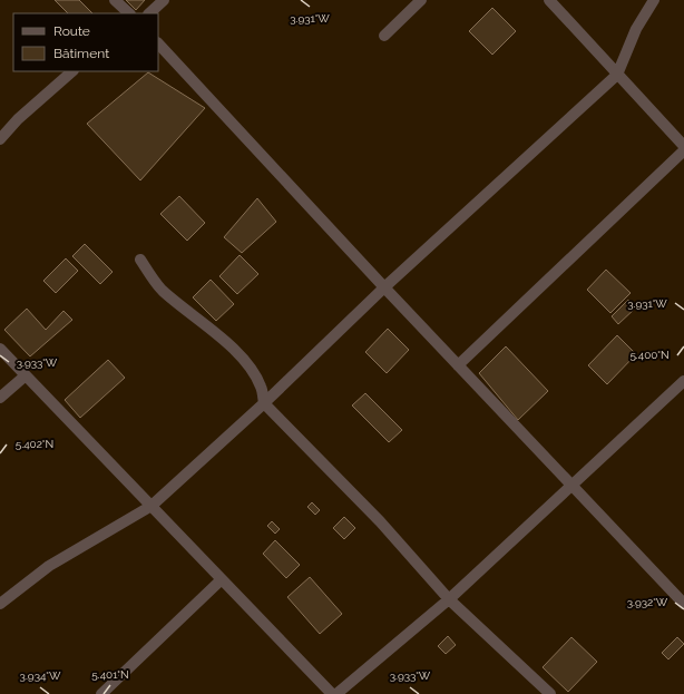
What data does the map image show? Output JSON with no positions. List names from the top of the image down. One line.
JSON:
{"legend":["Route","Bâtiment"],"coordinates":["3.931°W","5.400°N","3.933°W","5.402°N","3.932°W","5.401°N","3.934°W"]}
